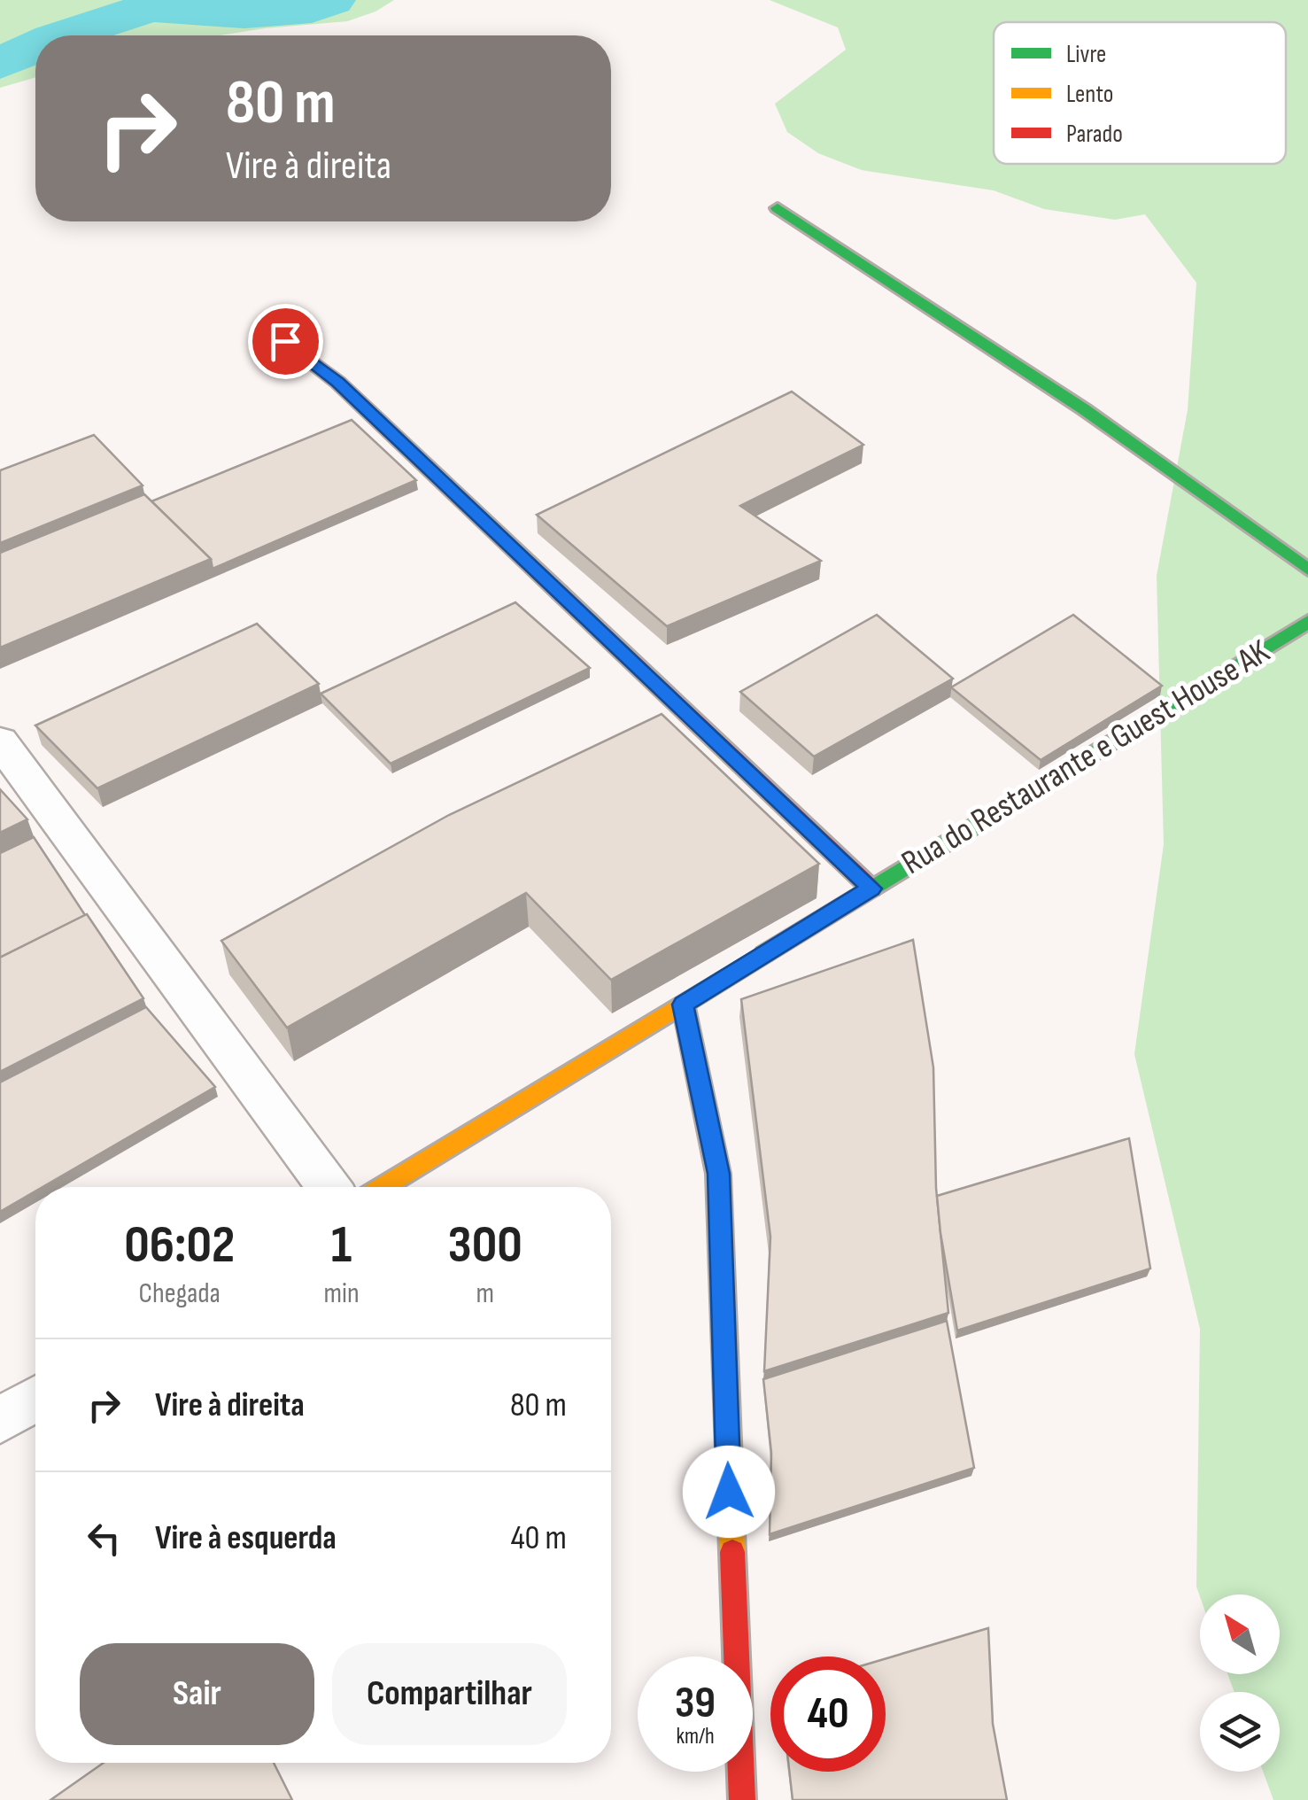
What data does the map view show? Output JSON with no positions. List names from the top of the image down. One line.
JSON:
{"streets":{"street":["Rua do Restaurante e Guest House AK"]},"legend":["Livre","Lento","Parado"],"north":"top left","page":{"turn":["80 m","Vire à direita"],"eta":["06:02","Chegada","1","min","300","m"],"list":[{"name":"Vire à direita","value":"80 m"},{"name":"Vire à esquerda","value":"40 m"}],"buttons":["Sair","Compartilhar"],"speed":"39 km/h","limit":"40"}}
